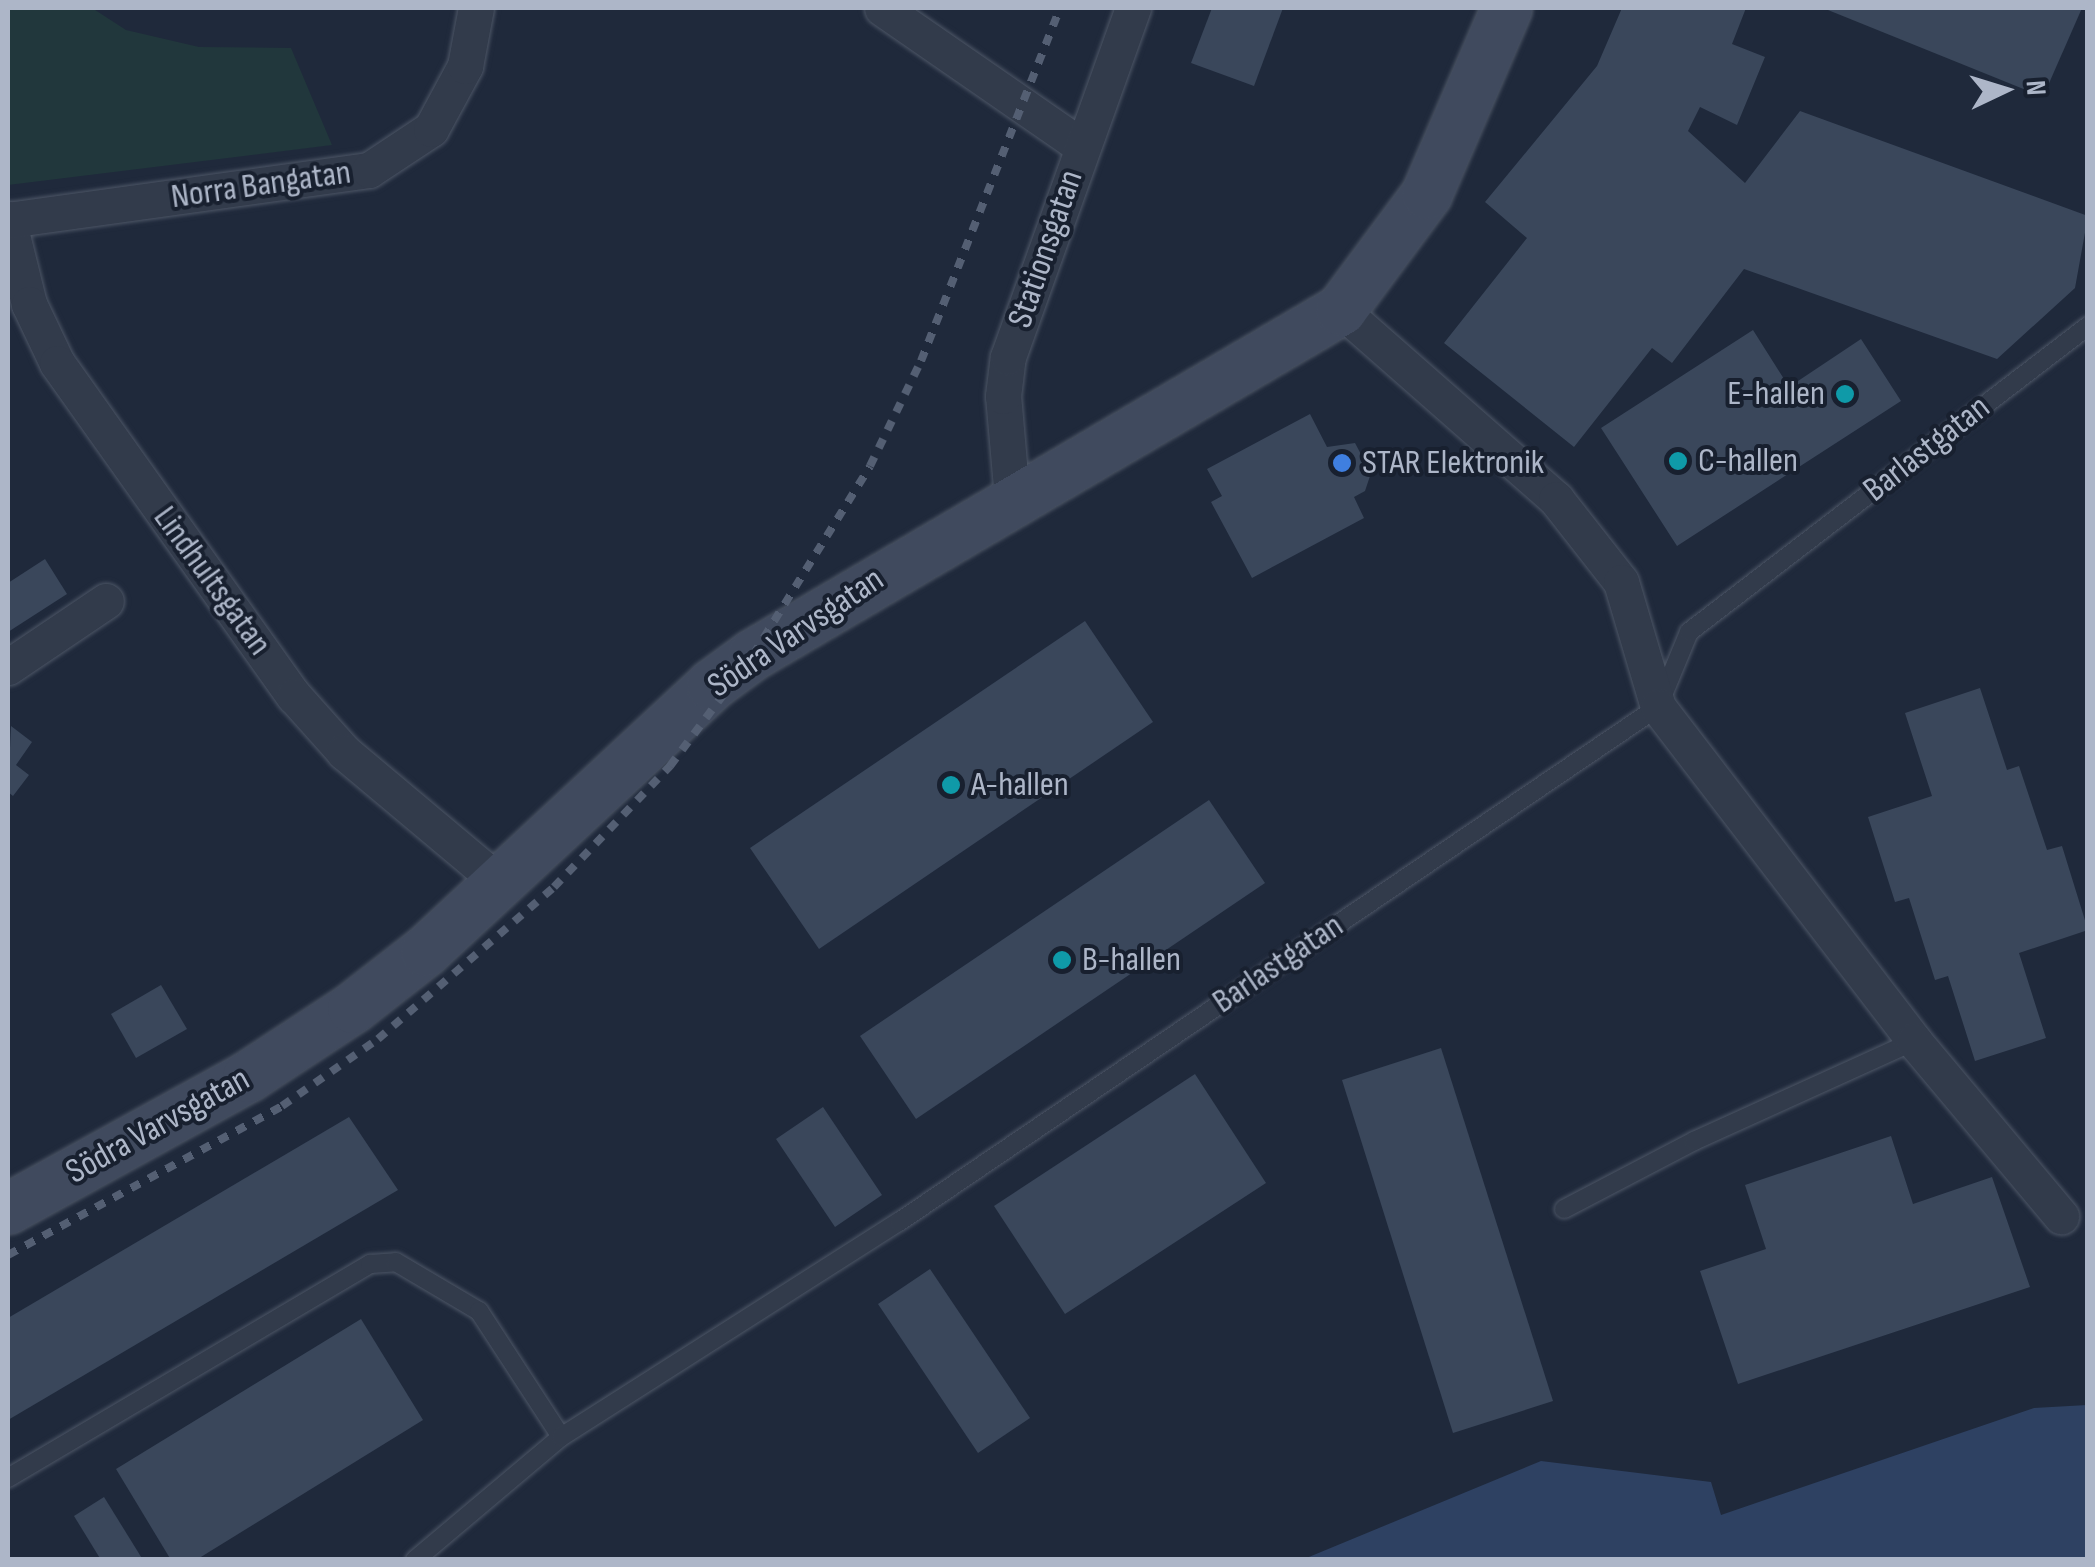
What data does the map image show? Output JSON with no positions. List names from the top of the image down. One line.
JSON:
{"streets":{"street":["Norra Bangatan","Stationsgatan","Lindhultsgatan","Södra Varvsgatan"],"lane":["Barlastgatan"]},"crossings":[["Norra Bangatan","Lindhultsgatan"],["Stationsgatan","Södra Varvsgatan"],["Lindhultsgatan","Södra Varvsgatan"]],"places":["E-hallen","C-hallen","STAR Elektronik","A-hallen","B-hallen"],"north":"right"}
